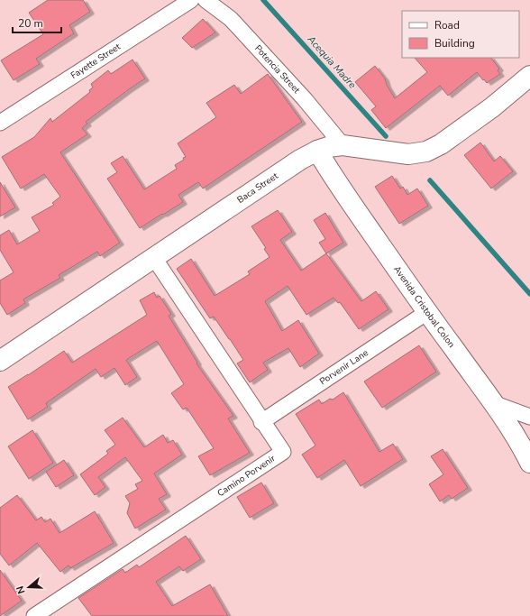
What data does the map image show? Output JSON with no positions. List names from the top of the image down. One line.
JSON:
{"streets":{"street":["Fayette Street","Potencia Street","Baca Street","Avenida Cristobal Colon","Porvenir Lane","Camino Porvenir"]},"crossings":[["Potencia Street","Baca Street"],["Baca Street","Avenida Cristobal Colon"],["Baca Street","Camino Porvenir"],["Avenida Cristobal Colon","Porvenir Lane"],["Porvenir Lane","Camino Porvenir"]],"water":["Acequia Madre"],"legend":["Road","Building"],"scale_bar":"20 m","north":"left"}
